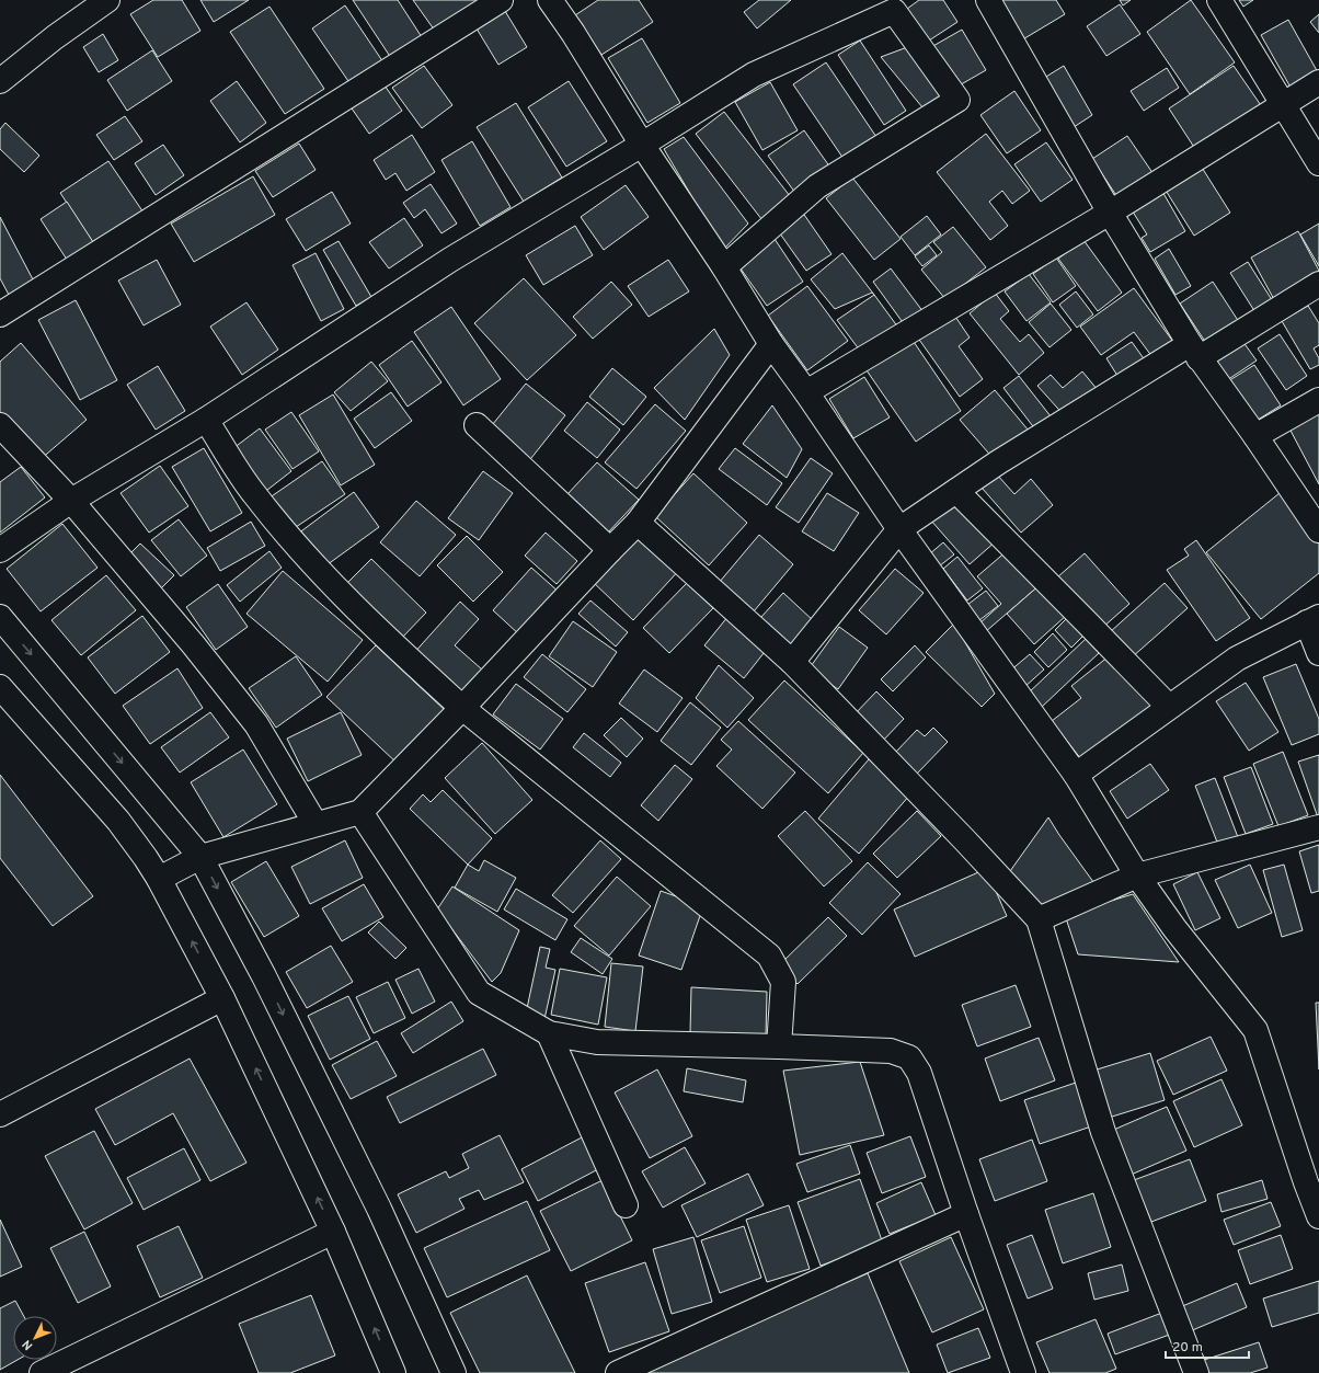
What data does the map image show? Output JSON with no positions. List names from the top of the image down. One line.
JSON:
{"scale_bar":"20 m","north":"bottom left"}
